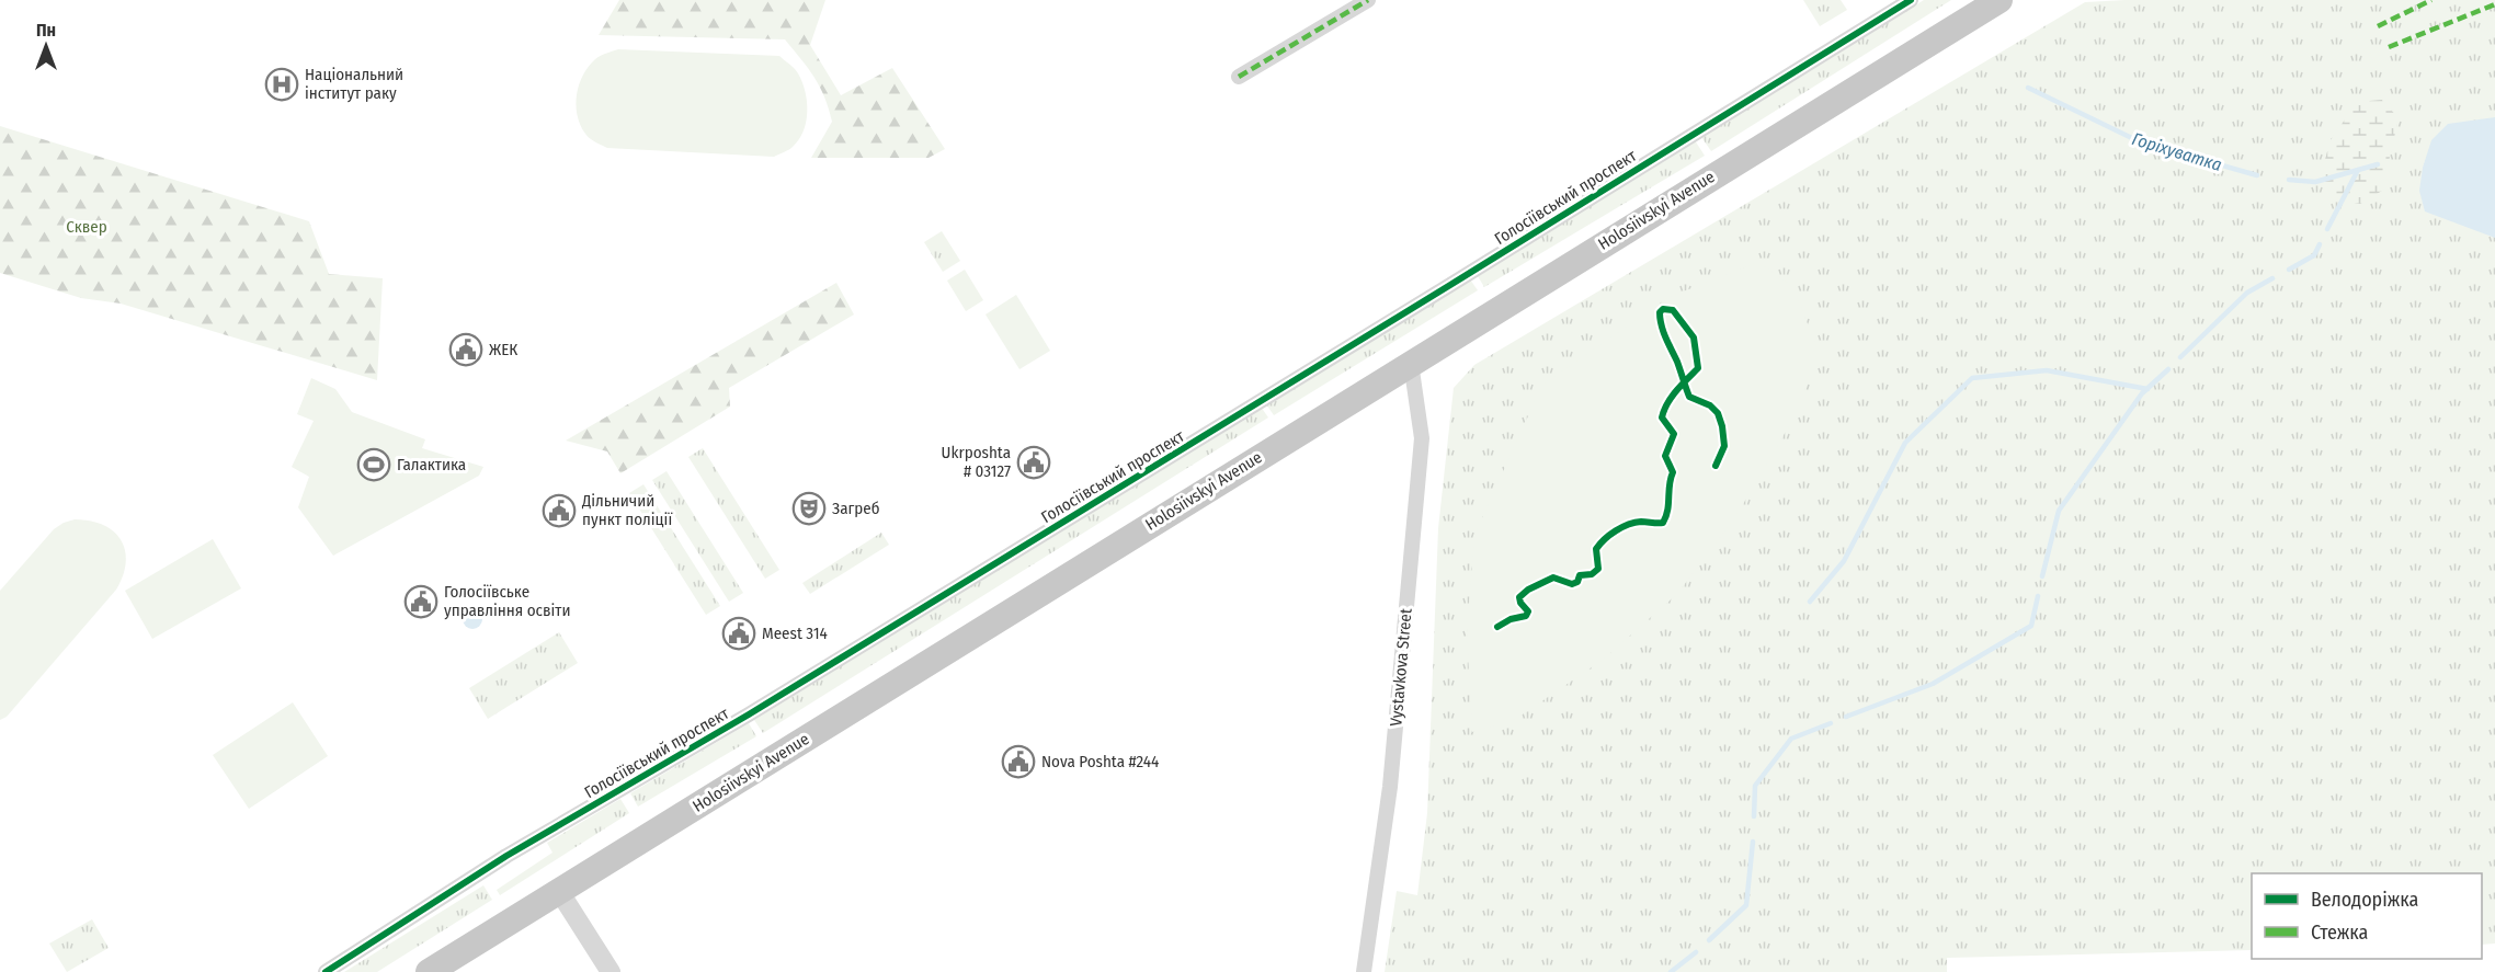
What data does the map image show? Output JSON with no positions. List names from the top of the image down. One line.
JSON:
{"streets":{"highway":["Holosiivskyi Avenue"],"street":["Голосіївський проспект","Vystavkova Street"]},"crossings":[["Holosiivskyi Avenue","Vystavkova Street"]],"water":["Горіхуватка"],"parks":["Сквер"],"places":{"hospital":["Національний інститут раку"],"public building":["ЖЕК","Ukrposhta # 03127","Дільничий пункт поліції","Голосіївське управління освіти","Meest 314","Nova Poshta #244"],"sports":["Галактика"],"theatre":["Загреб"]},"legend":["Велодоріжка","Стежка"],"north":"top"}
